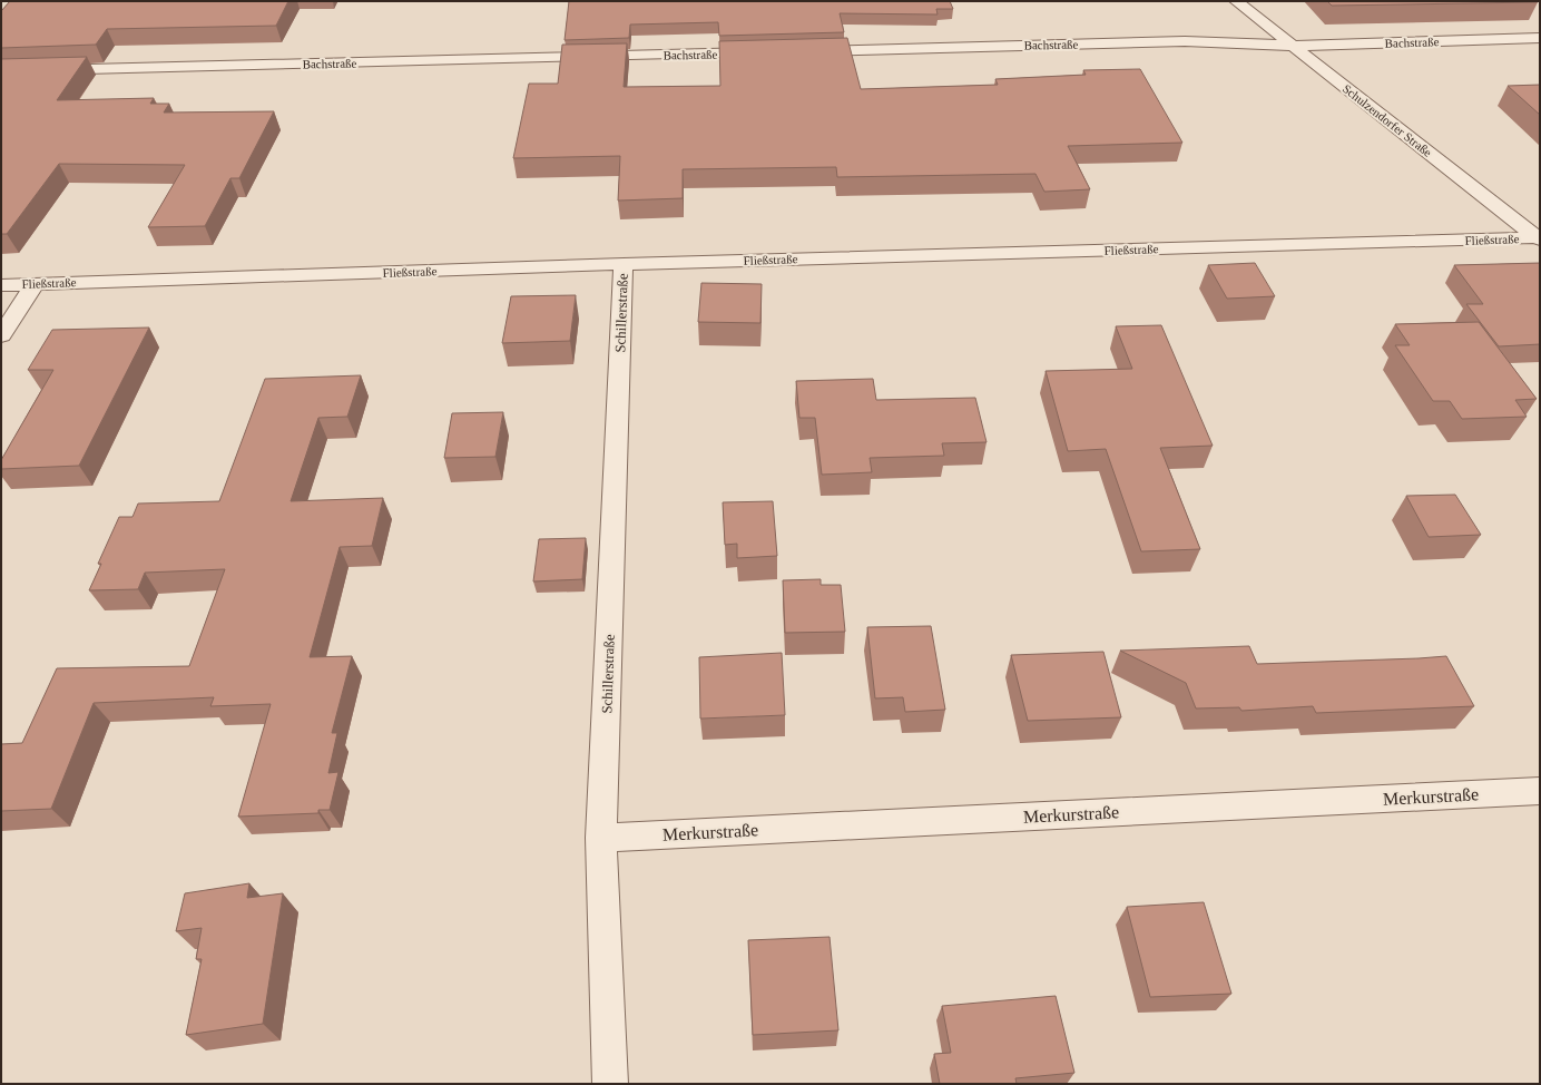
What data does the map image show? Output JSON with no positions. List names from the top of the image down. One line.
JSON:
{"streets":{"street":["Bachstraße","Schulzendorfer Straße","Fließstraße","Schillerstraße","Merkurstraße"]},"crossings":[["Bachstraße","Schulzendorfer Straße"],["Schulzendorfer Straße","Fließstraße"],["Fließstraße","Schillerstraße"],["Schillerstraße","Merkurstraße"]]}
